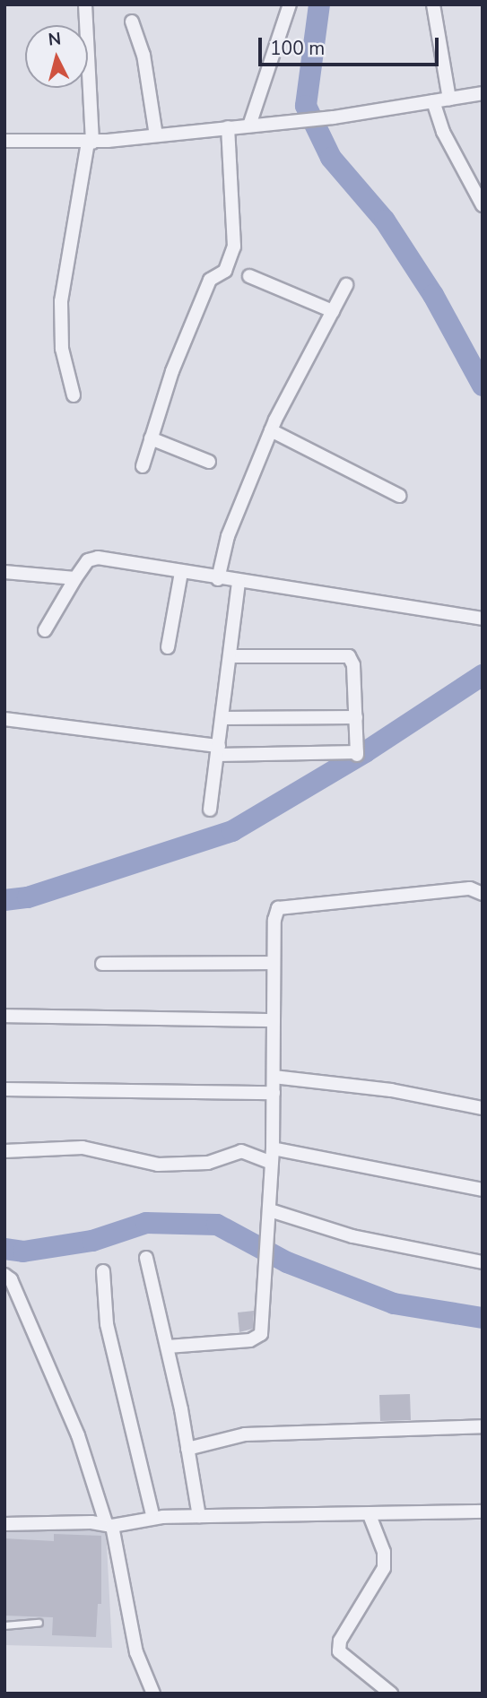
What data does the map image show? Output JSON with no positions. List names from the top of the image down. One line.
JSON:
{"scale_bar":"100 m","north":"top"}
